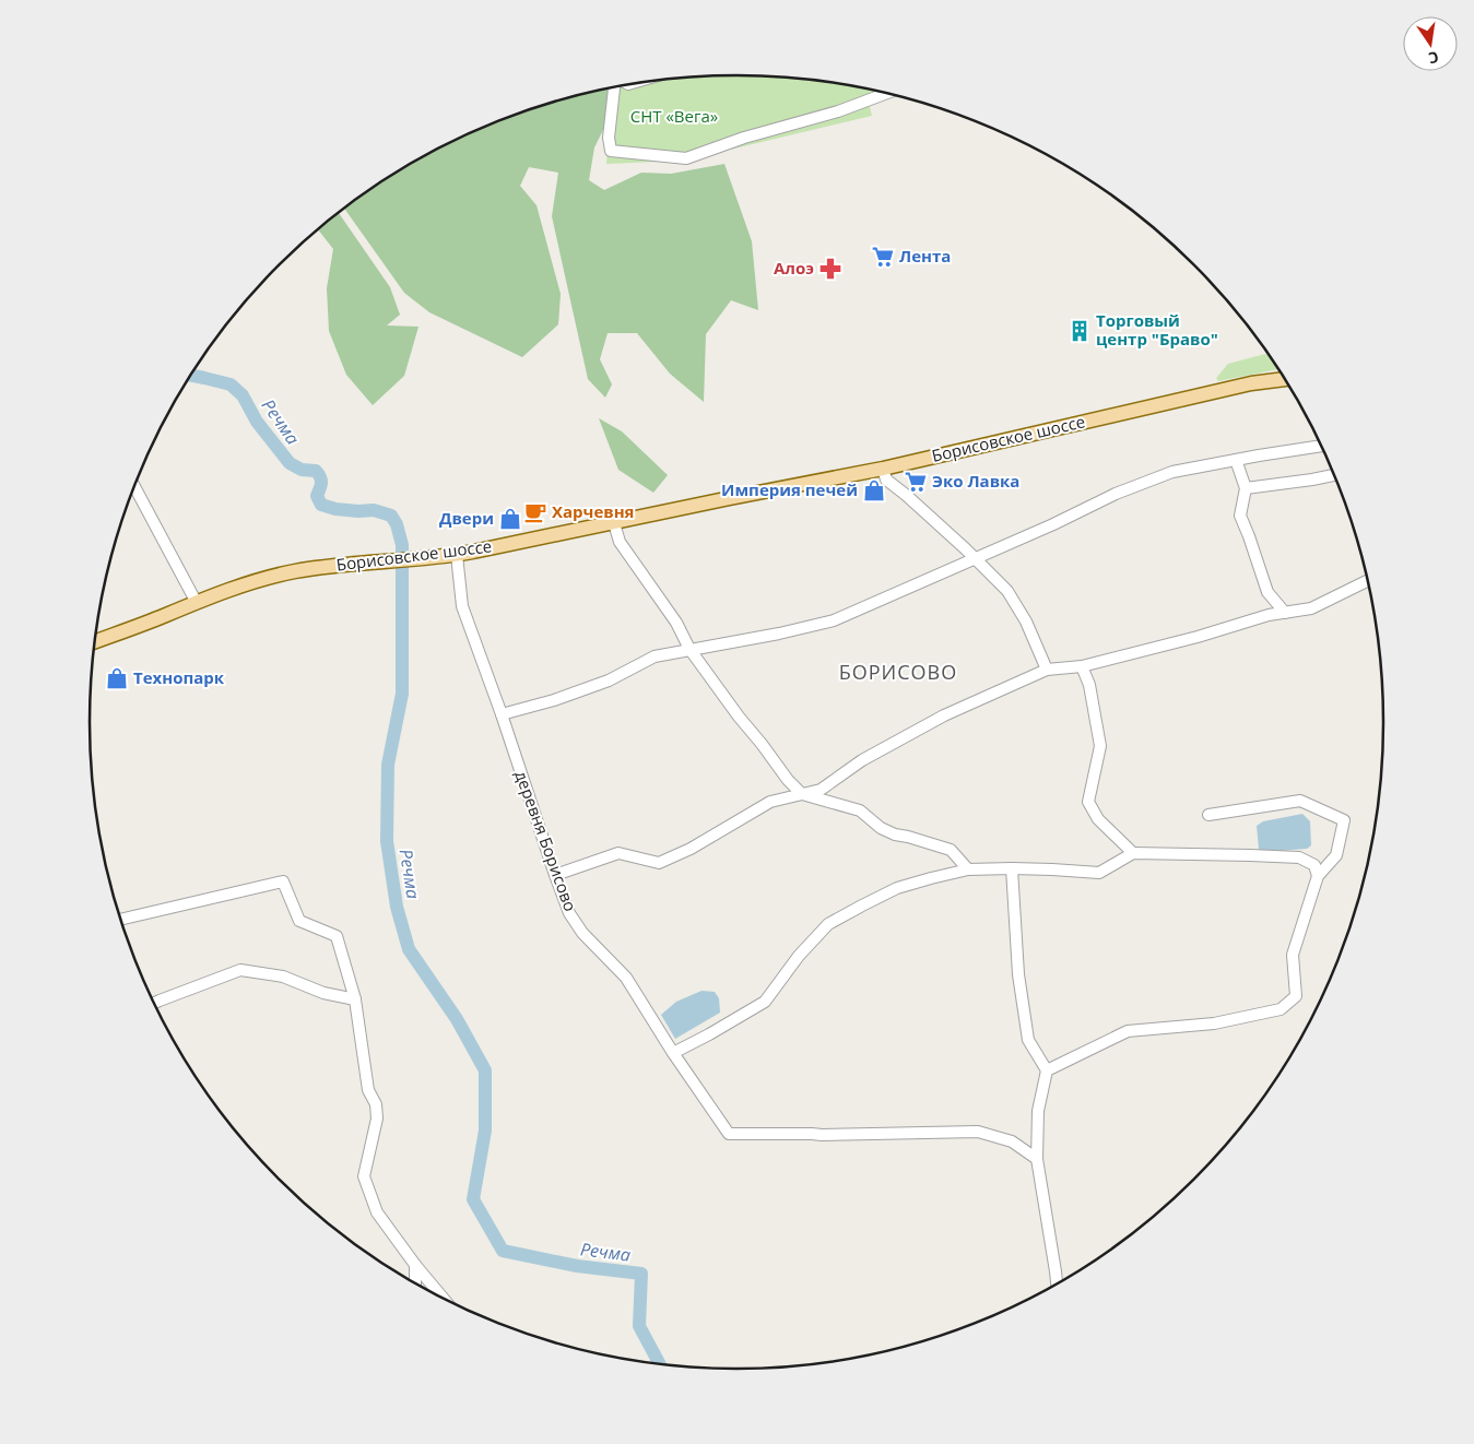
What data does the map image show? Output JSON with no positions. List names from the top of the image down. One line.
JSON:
{"streets":{"main road":["Борисовское шоссе"],"street":["деревня Борисово"]},"crossings":[["Борисовское шоссе","деревня Борисово"]],"districts":["БОРИСОВО"],"water":["Речма"],"parks":["СНТ «Вега»"],"places":{"supermarket":["Лента","Эко Лавка"],"pharmacy":["Алоэ"],"building":["Торговый центр \"Браво\""],"shop":["Империя печей","Двери","Технопарк"],"cafe":["Харчевня"]},"north":"bottom"}
